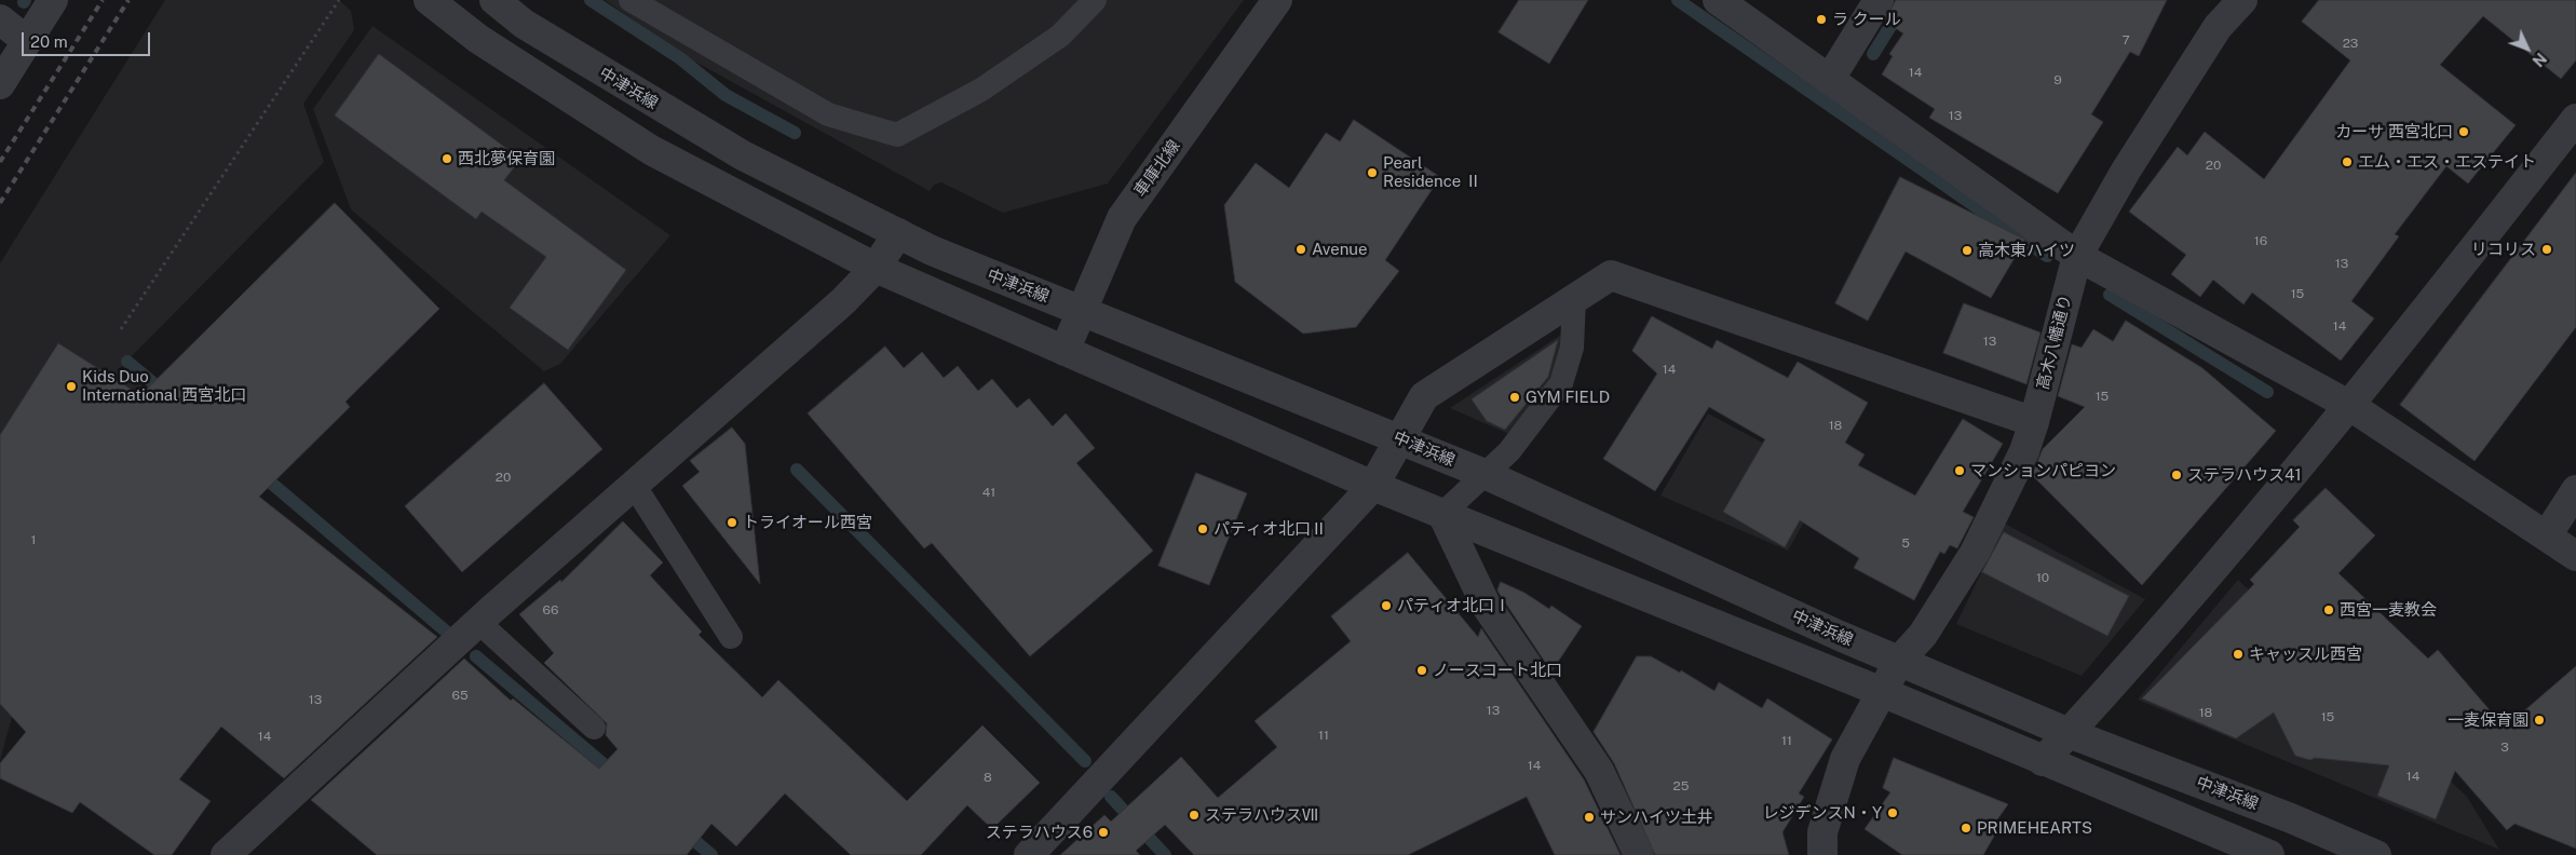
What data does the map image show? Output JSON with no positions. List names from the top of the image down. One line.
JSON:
{"streets":{"street":["中津浜線","車庫北線","高木八幡通り"]},"crossings":[["中津浜線","車庫北線"],["中津浜線","高木八幡通り"]],"places":["ラ クール","カーサ 西宮北口","西北夢保育園","エム・エス・エステイト","Pearl Residence Ⅱ","Avenue","リコリス","高木東ハイツ","Kids Duo International 西宮北口","GYM FIELD","マンションパピヨン","ステラハウス41","トライオール西宮","パティオ北口Ⅱ","パティオ北口Ⅰ","西宮一麦教会","キャッスル西宮","ノースコート北口","一麦保育園","レジデンスN・Y","ステラハウスⅦ","サンハイツ土井","PRIMEHEARTS","ステラハウス6"],"house_numbers":["7","23","14","9","13","20","16","13","15","14","13","14","15","18","20","41","1","5","10","66","65","13","13","18","15","11","14","11","3","14","14","8","25"],"scale_bar":"20 m","north":"bottom right"}
